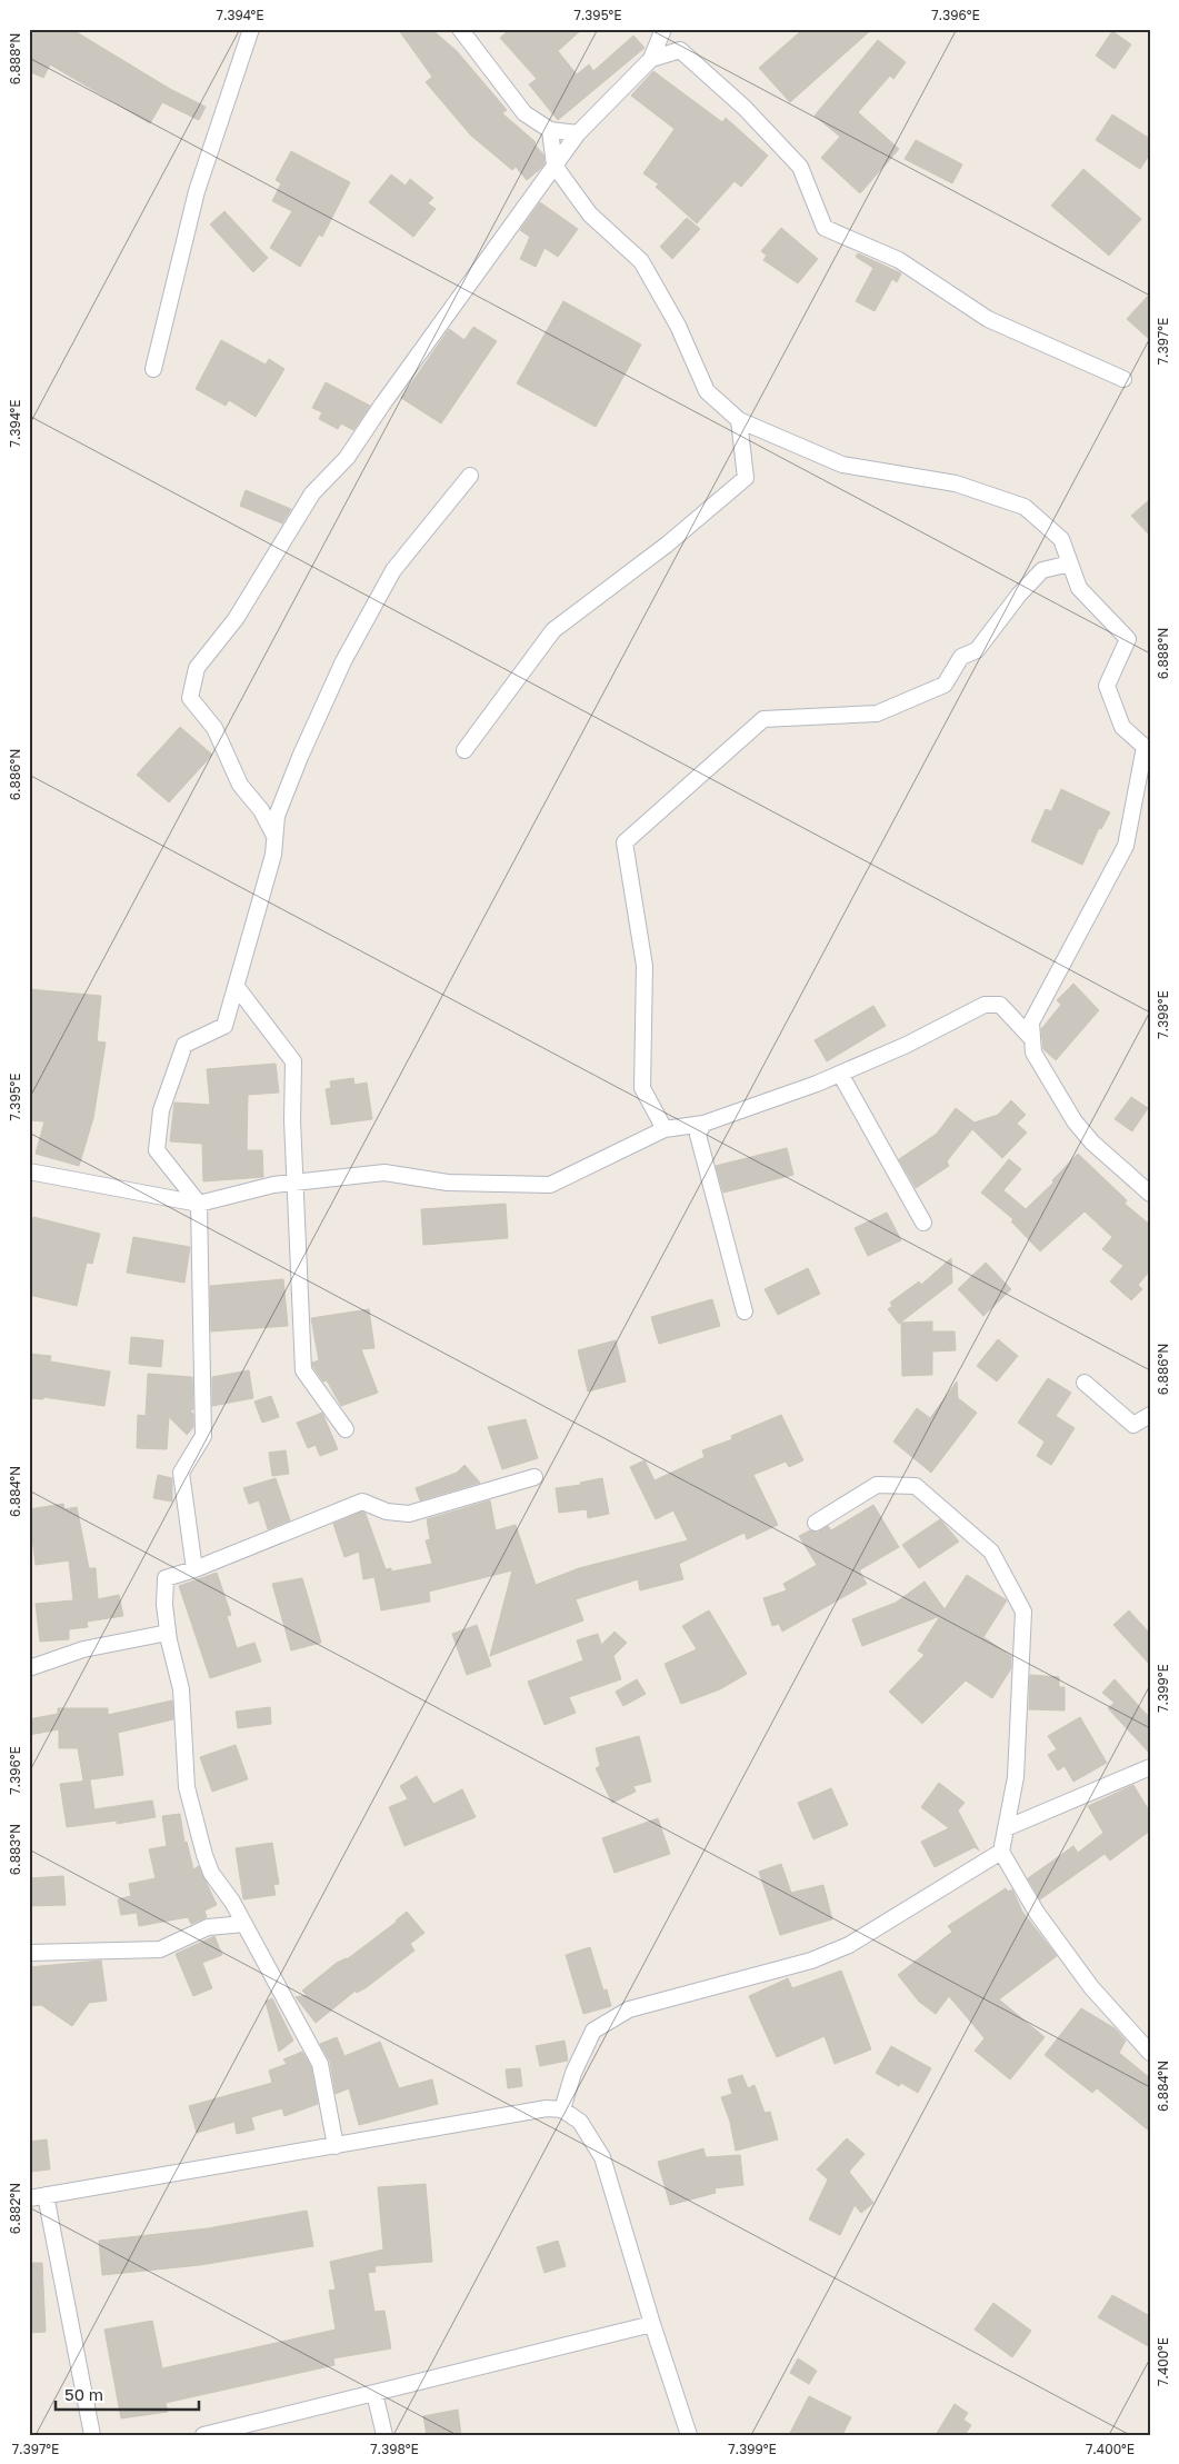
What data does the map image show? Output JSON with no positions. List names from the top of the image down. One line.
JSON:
{"scale_bar":"50 m","coordinates":["7.394°E","7.395°E","7.396°E","6.888°N","7.397°E","6.886°N","7.398°E","6.884°N","7.399°E","6.883°N","6.882°N","7.400°E"]}
